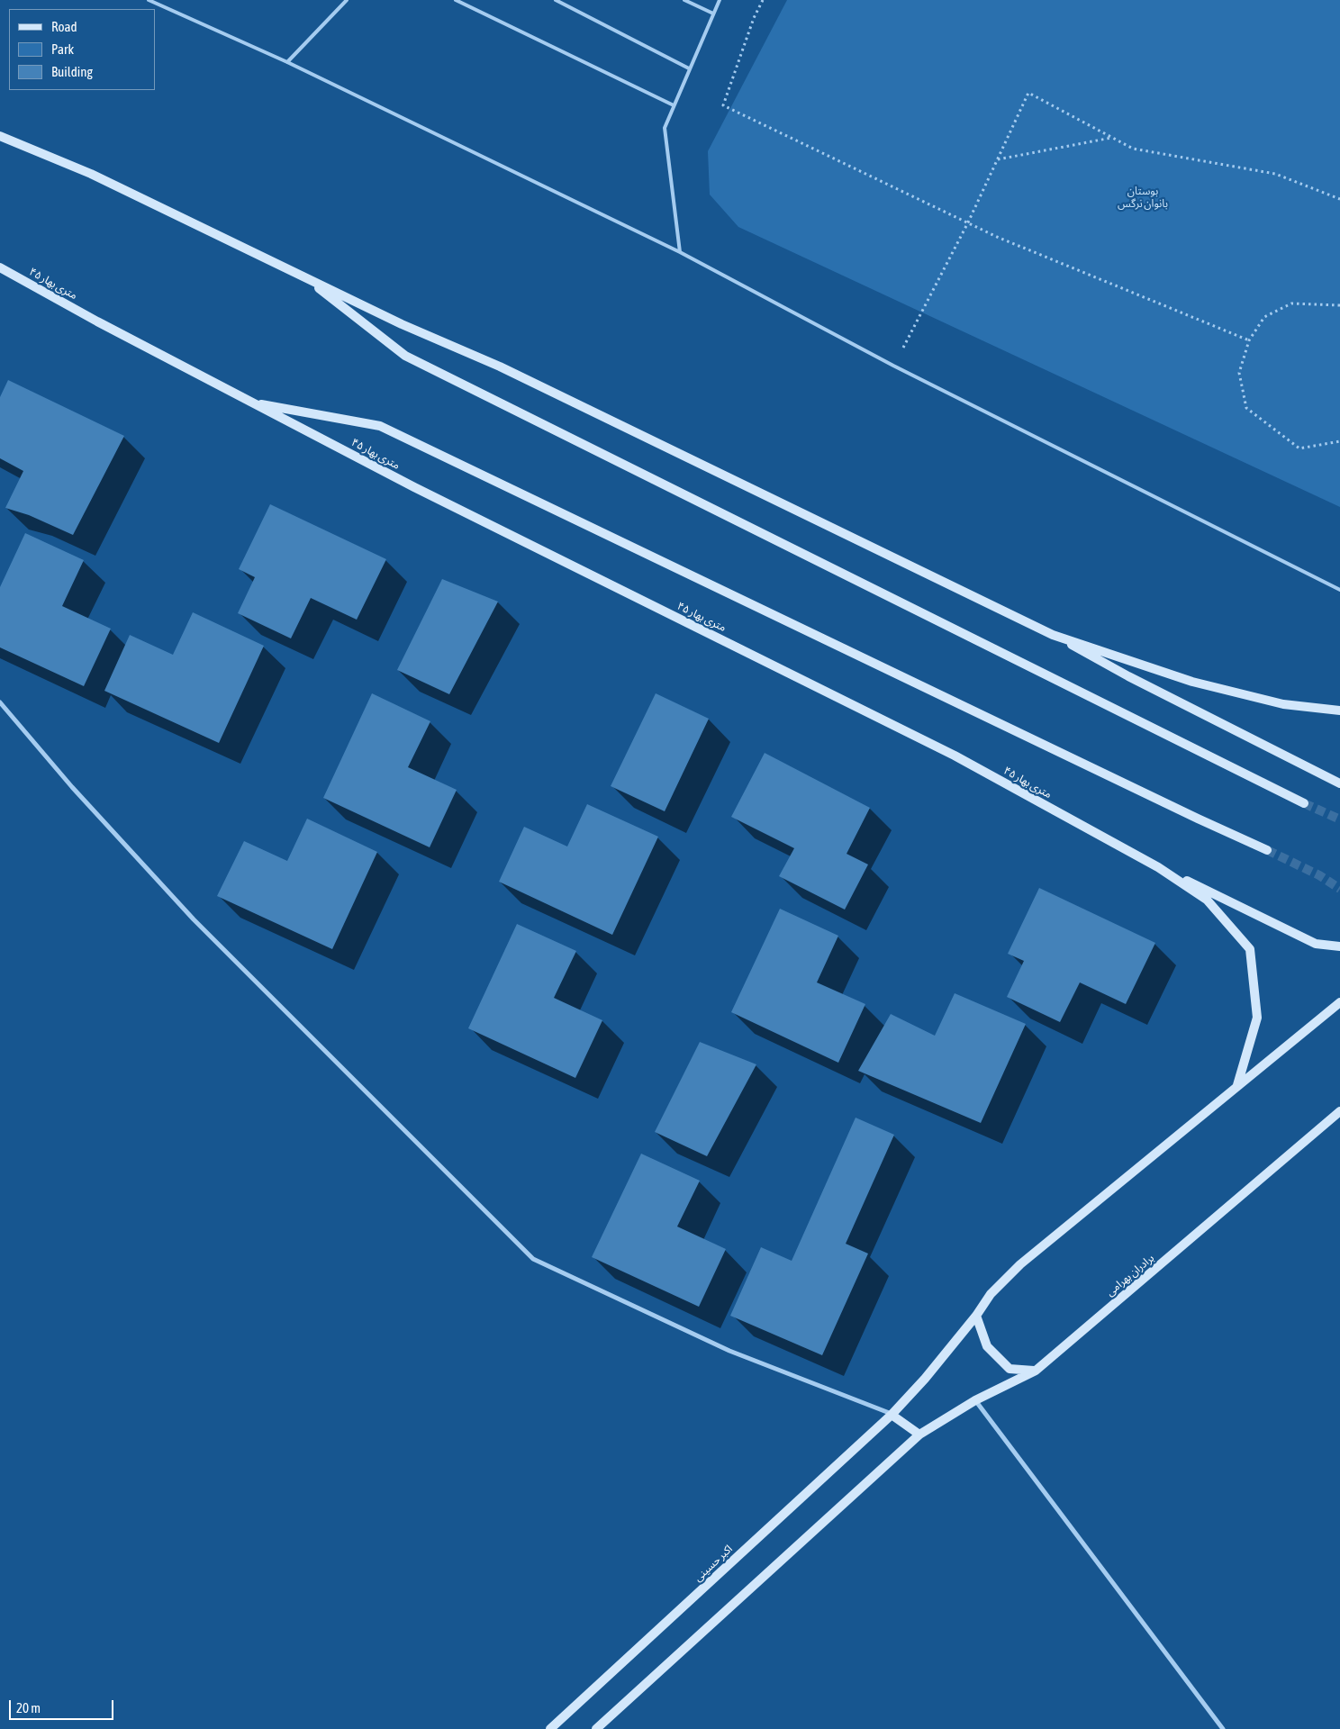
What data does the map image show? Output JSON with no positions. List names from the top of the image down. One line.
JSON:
{"streets":{"main road":["۴۵ متری بهار","برادران بهرامی","اکبر حسینی"]},"crossings":[["۴۵ متری بهار","اکبر حسینی"]],"parks":["بوستان بانوان نرگس"],"legend":["Road","Park","Building"],"scale_bar":"20 m"}
